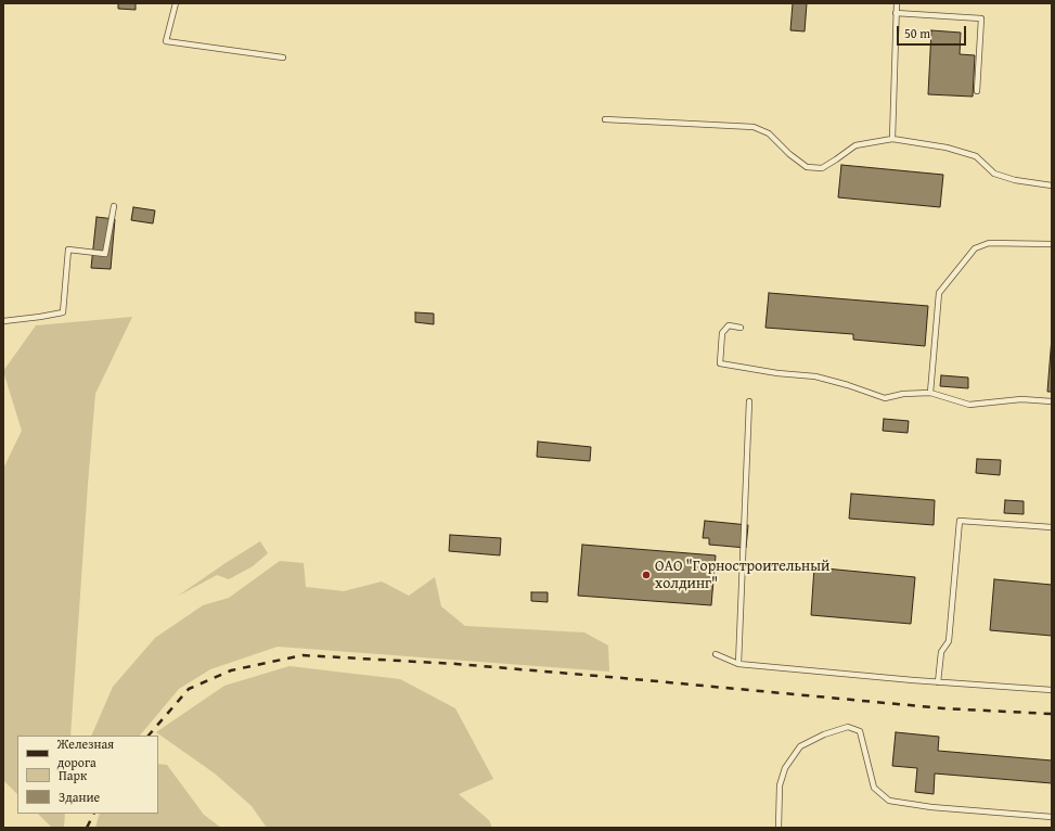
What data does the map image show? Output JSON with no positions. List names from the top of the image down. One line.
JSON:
{"places":["ОАО \"Горностроительный холдинг\""],"legend":["Железная дорога","Парк","Здание"],"scale_bar":"50 m"}
